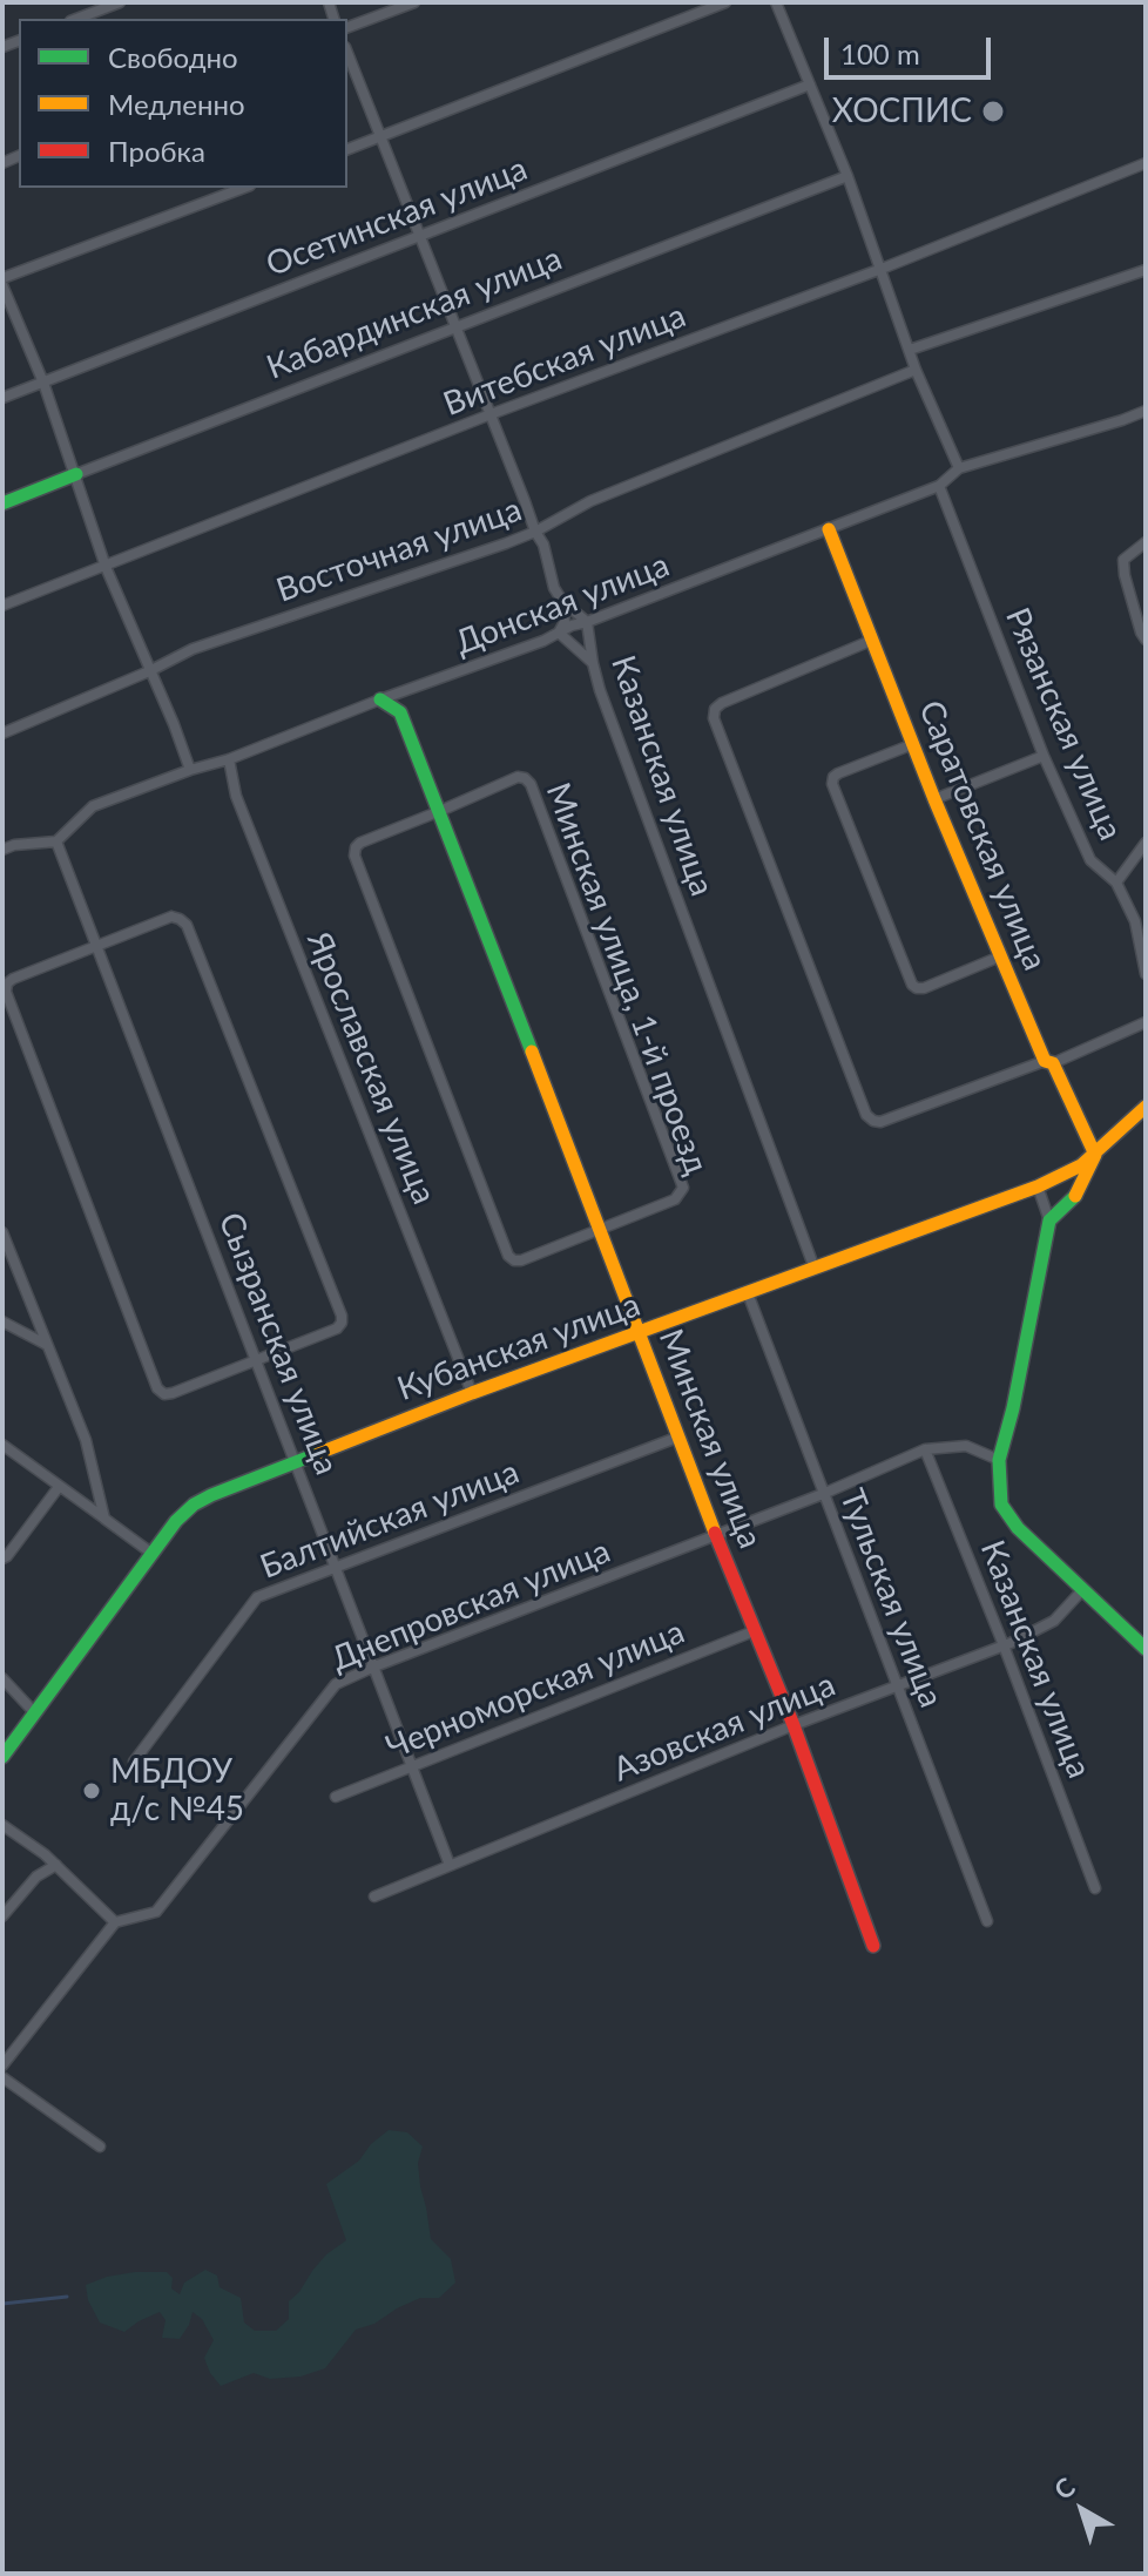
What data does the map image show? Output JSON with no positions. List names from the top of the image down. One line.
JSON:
{"streets":{"street":["Осетинская улица","Кабардинская улица","Витебская улица","Восточная улица","Донская улица","Рязанская улица","Казанская улица","Саратовская улица","Минская улица, 1-й проезд","Ярославская улица","Сызранская улица","Кубанская улица","Минская улица","Балтийская улица","Тульская улица","Днепровская улица","Черноморская улица","Азовская улица"]},"crossings":[["Донская улица","Рязанская улица"],["Донская улица","Казанская улица"],["Донская улица","Саратовская улица"],["Донская улица","Ярославская улица"],["Донская улица","Сызранская улица"],["Донская улица","Минская улица"],["Казанская улица","Кубанская улица"],["Казанская улица","Днепровская улица"],["Казанская улица","Азовская улица"],["Саратовская улица","Кубанская улица"],["Минская улица, 1-й проезд","Минская улица"],["Ярославская улица","Кубанская улица"],["Сызранская улица","Кубанская улица"],["Сызранская улица","Балтийская улица"],["Сызранская улица","Днепровская улица"],["Сызранская улица","Черноморская улица"],["Сызранская улица","Азовская улица"],["Кубанская улица","Минская улица"],["Кубанская улица","Тульская улица"],["Минская улица","Балтийская улица"],["Минская улица","Днепровская улица"],["Минская улица","Черноморская улица"],["Минская улица","Азовская улица"],["Тульская улица","Днепровская улица"],["Тульская улица","Азовская улица"]],"places":["ХОСПИС","МБДОУ д/с №45"],"legend":["Свободно","Медленно","Пробка"],"scale_bar":"100 m","north":"top left"}
